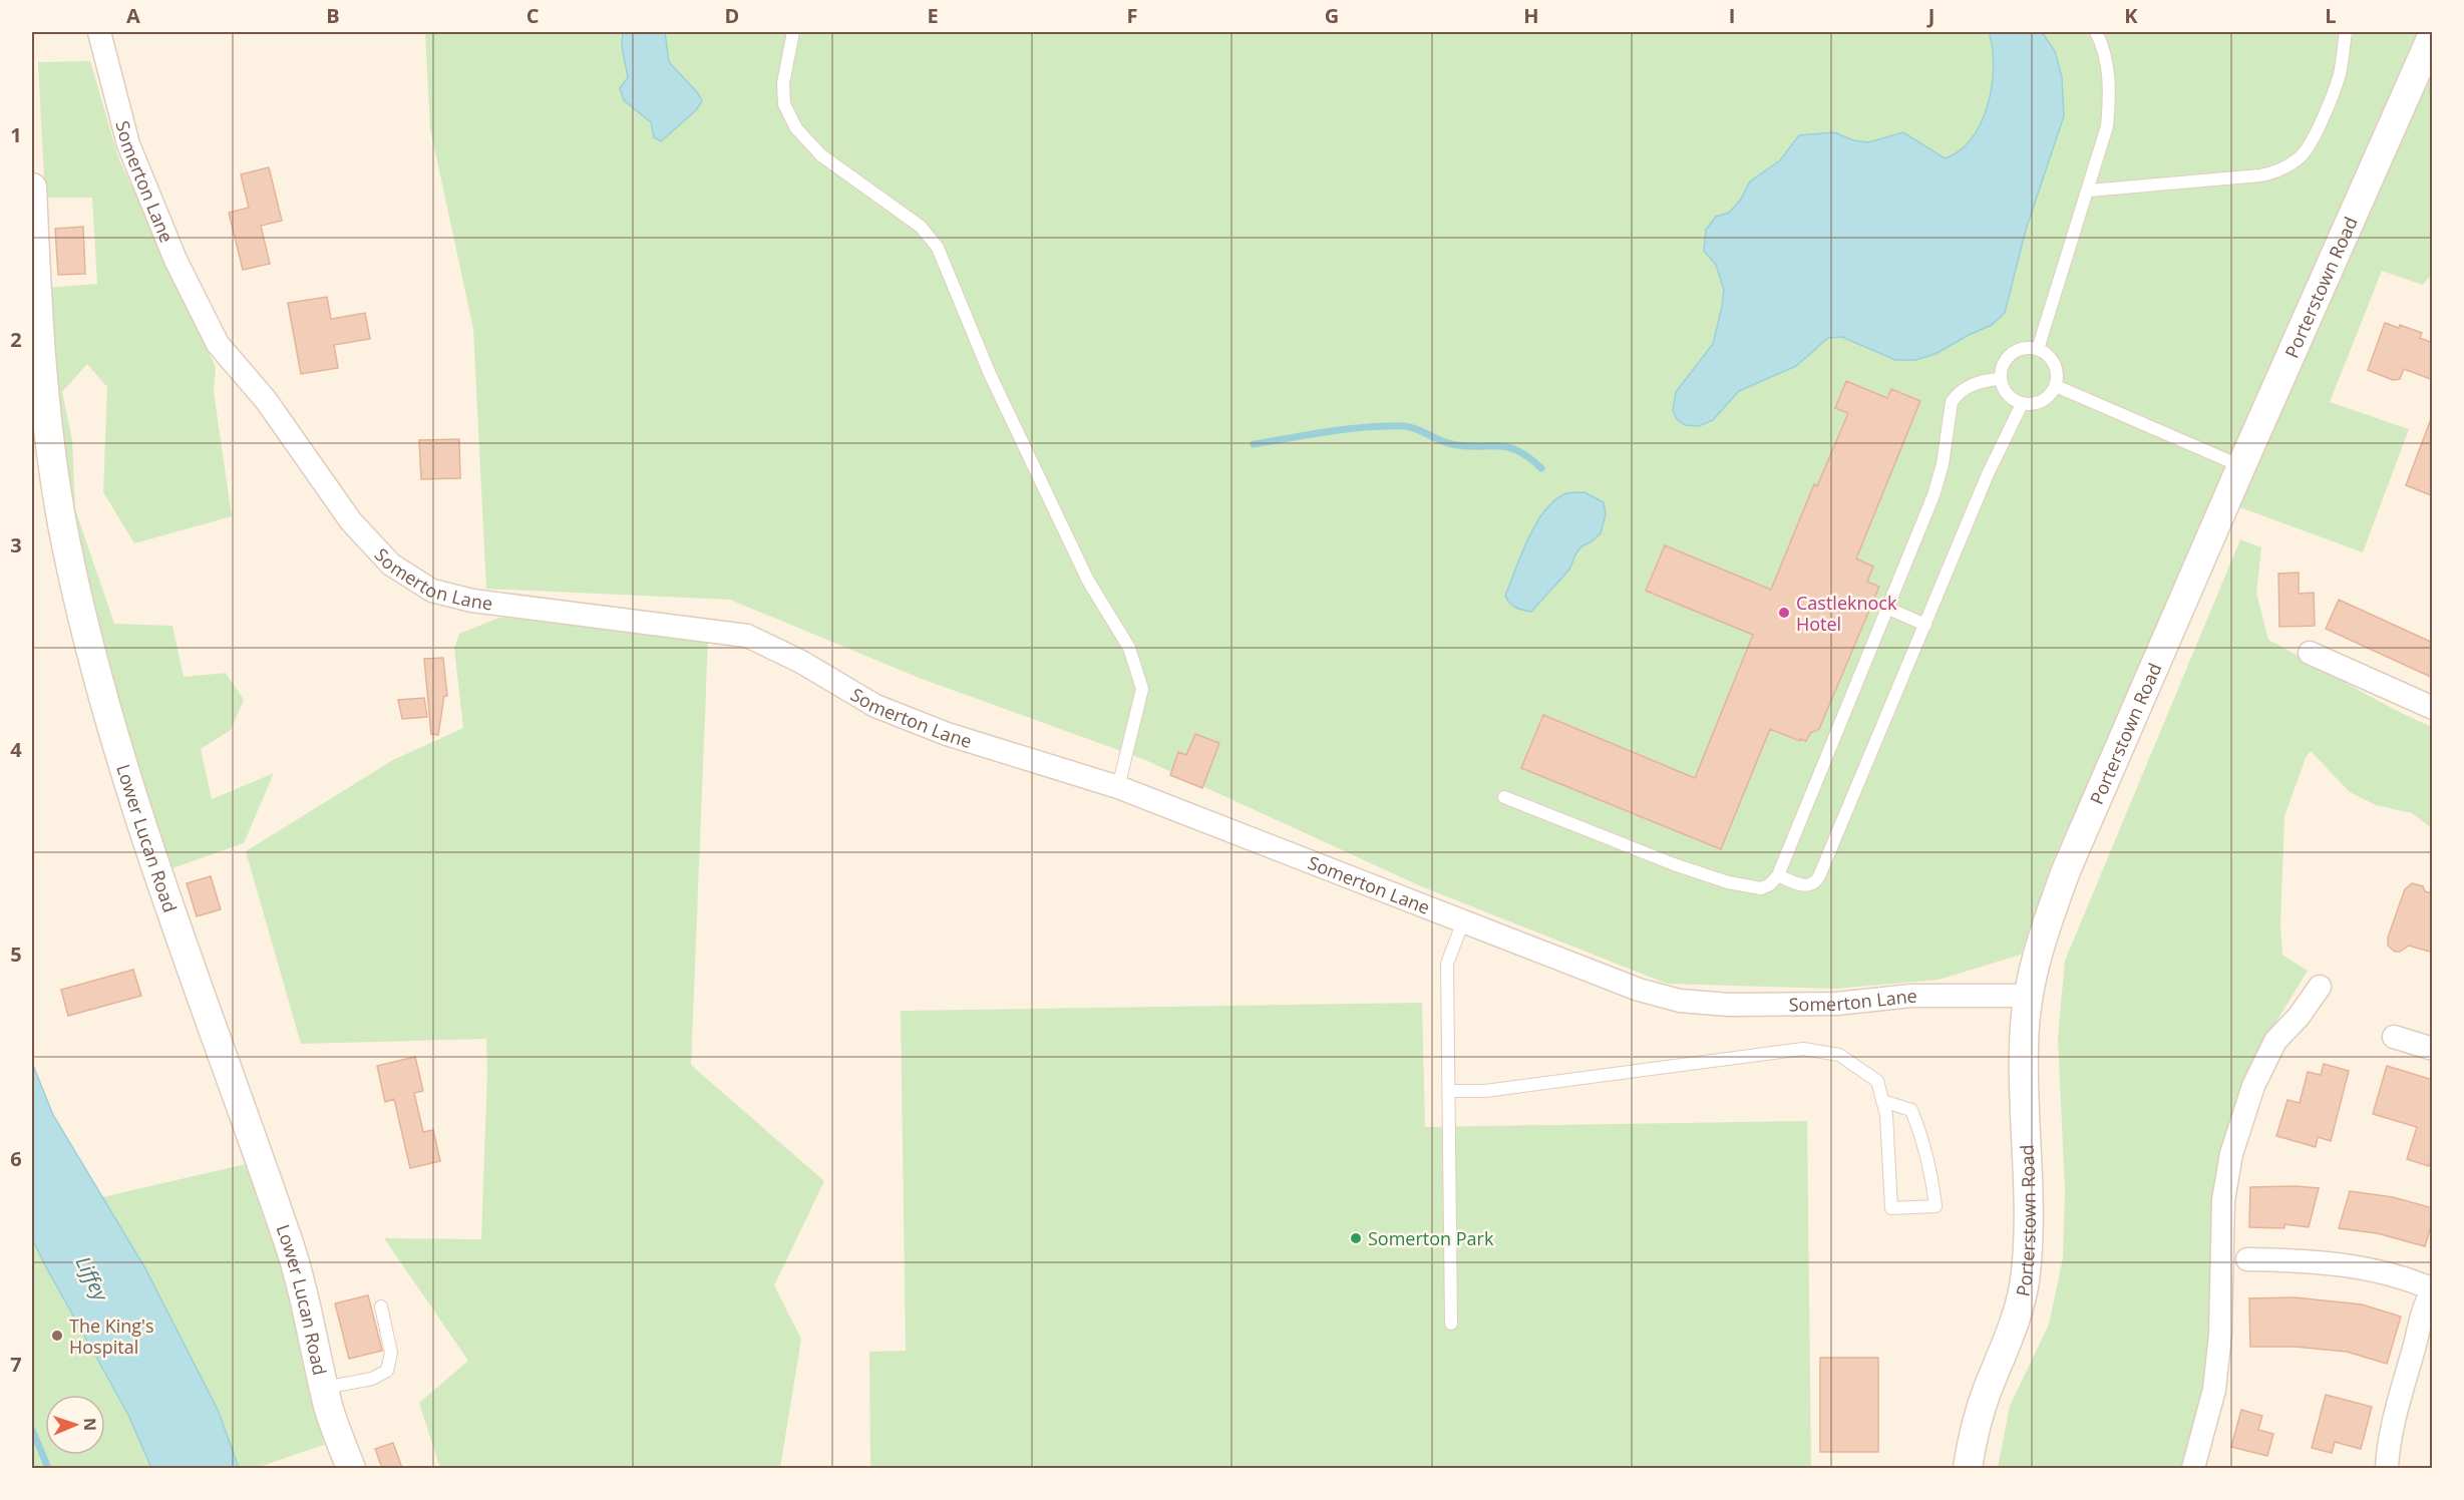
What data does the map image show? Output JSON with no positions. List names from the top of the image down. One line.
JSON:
{"streets":{"street":["Somerton Lane","Porterstown Road","Lower Lucan Road"]},"crossings":[["Somerton Lane","Porterstown Road"]],"water":["Liffey"],"places":["Castleknock Hotel","Somerton Park","The King's Hospital"],"north":"right","grid":{"columns":["A","B","C","D","E","F","G","H","I","J","K","L"],"rows":["1","2","3","4","5","6","7"]}}
